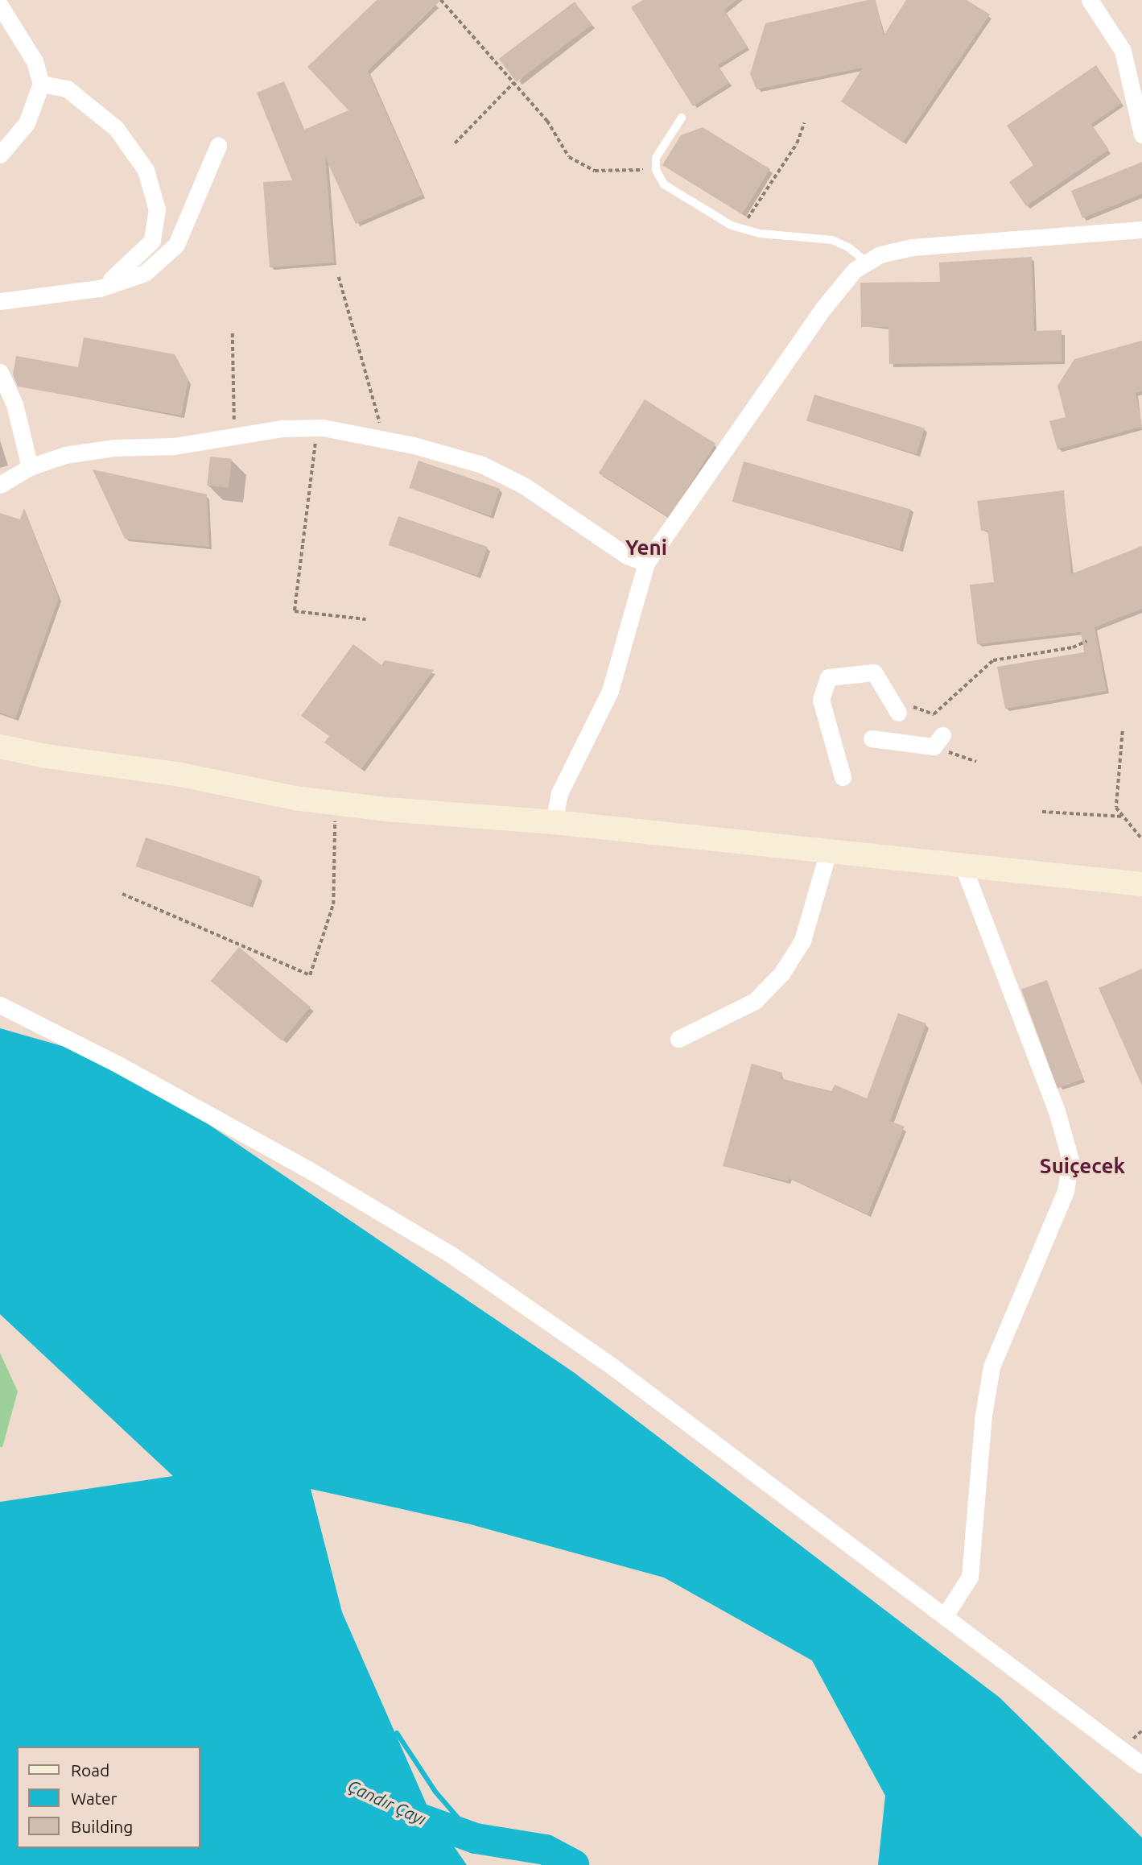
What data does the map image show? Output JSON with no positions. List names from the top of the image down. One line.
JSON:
{"districts":["Yeni","Suiçecek"],"water":["Çandır Çayı"],"legend":["Road","Water","Building"]}
